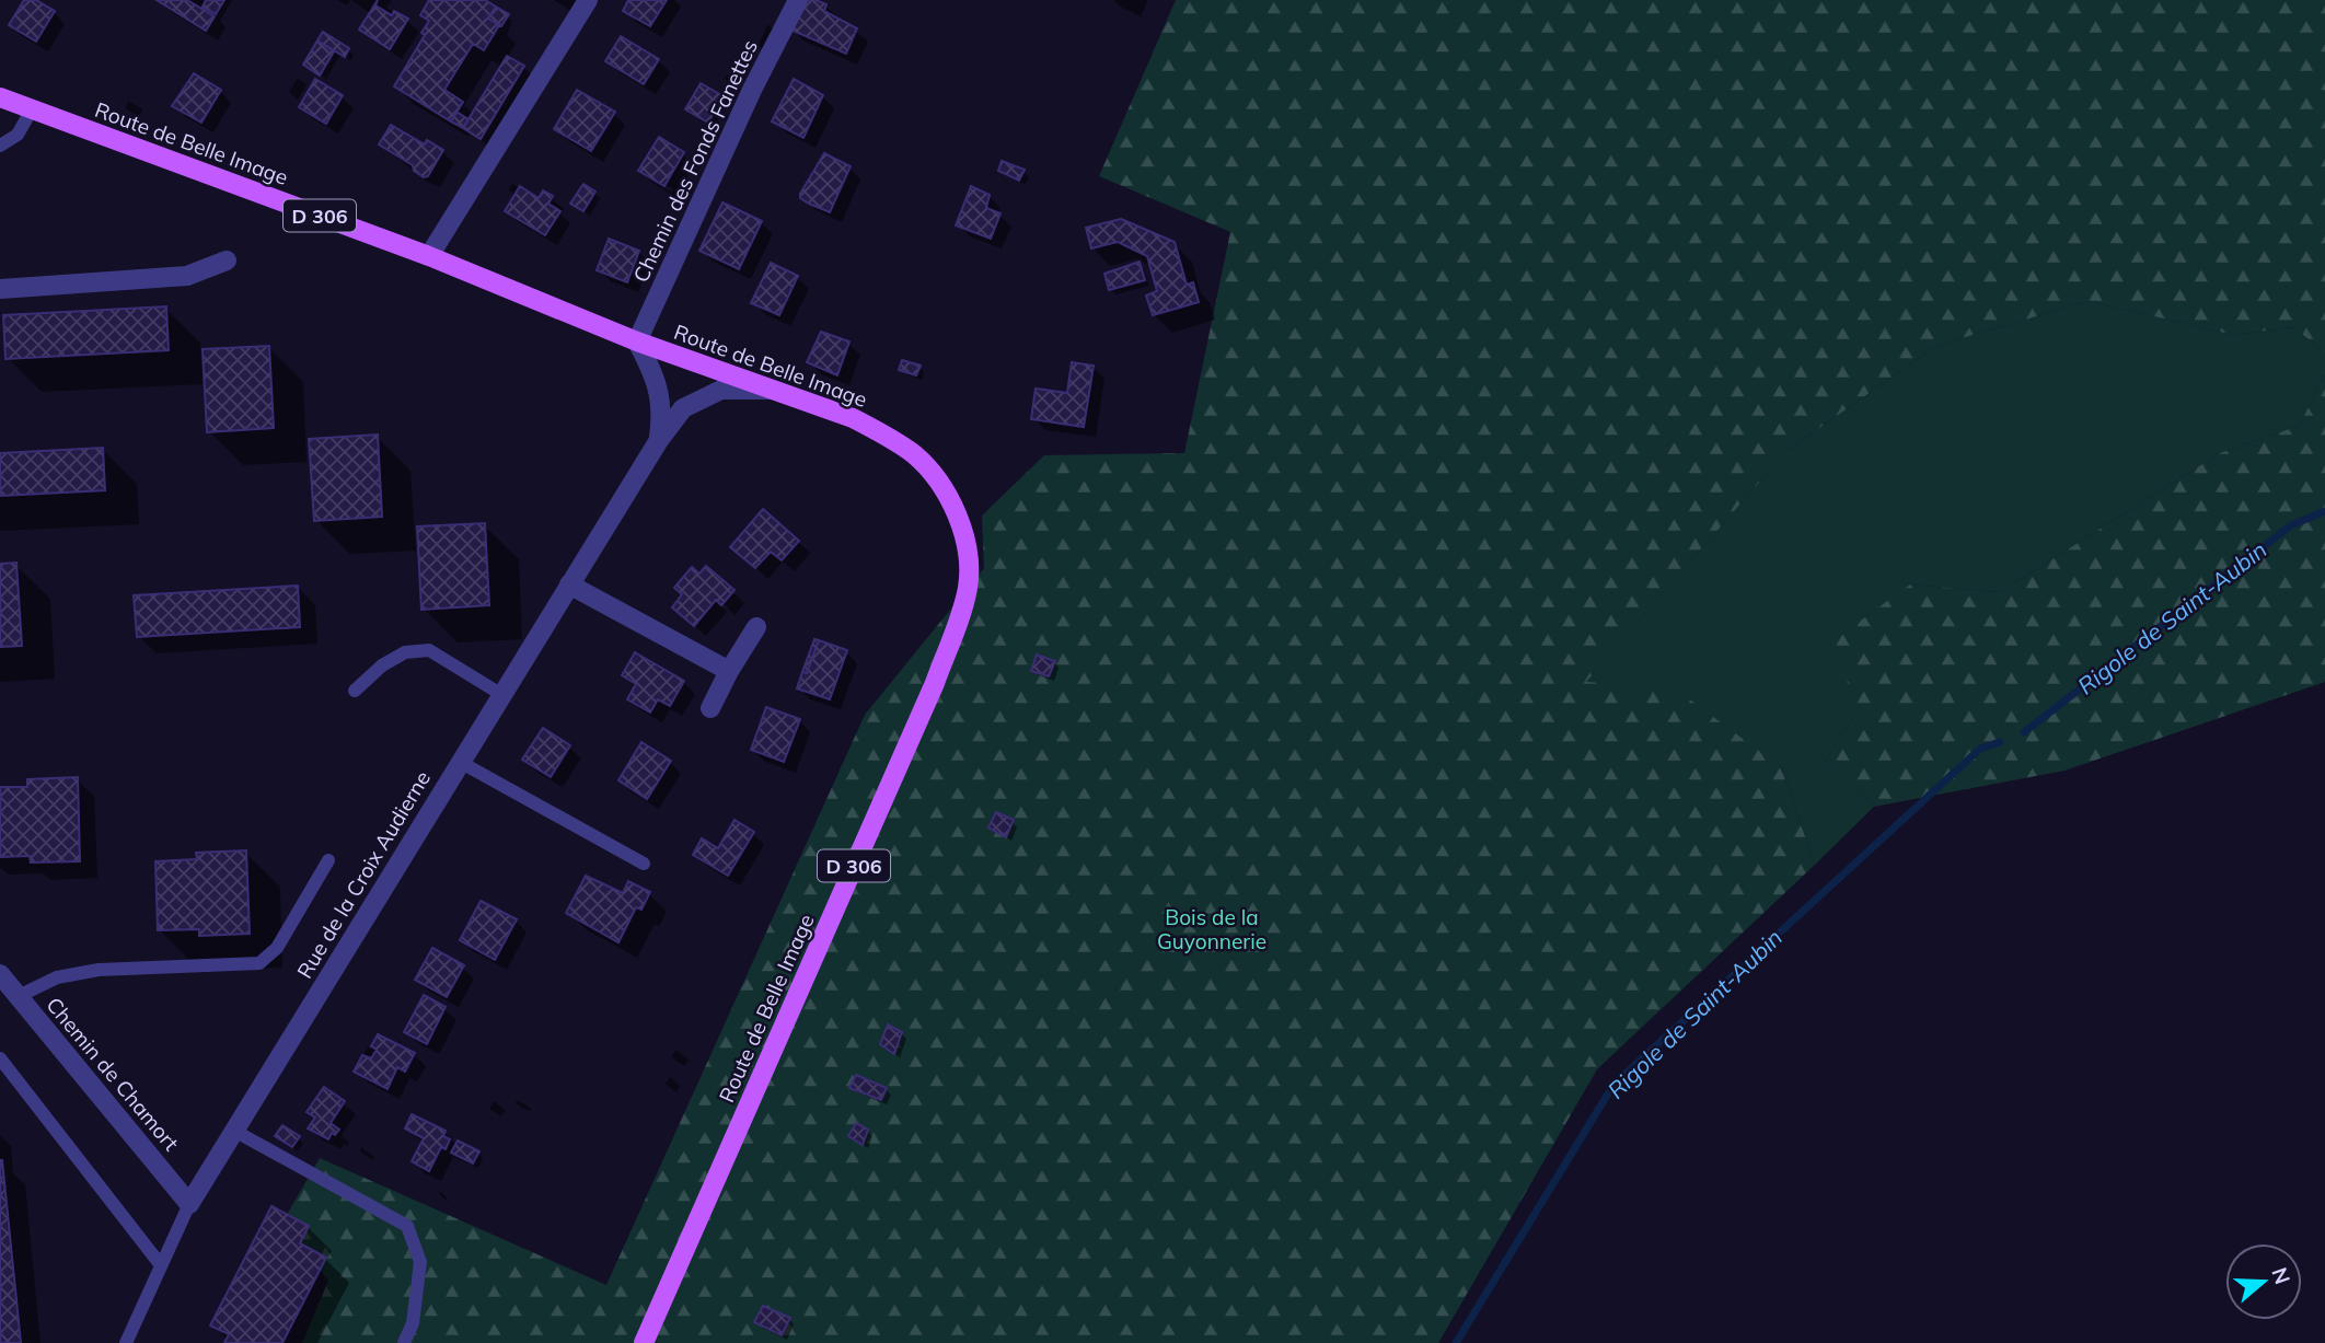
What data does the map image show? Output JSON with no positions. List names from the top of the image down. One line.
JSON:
{"streets":{"main road":["Route de Belle Image","D 306"],"street":["Chemin des Fonds Fanettes","Rue de la Croix Audierne","Chemin de Chamort"]},"crossings":[["Route de Belle Image","Chemin des Fonds Fanettes"],["Route de Belle Image","Rue de la Croix Audierne"],["Chemin des Fonds Fanettes","Rue de la Croix Audierne"],["Rue de la Croix Audierne","Chemin de Chamort"]],"water":["Rigole de Saint-Aubin"],"parks":["Bois de la Guyonnerie"],"north":"right"}
